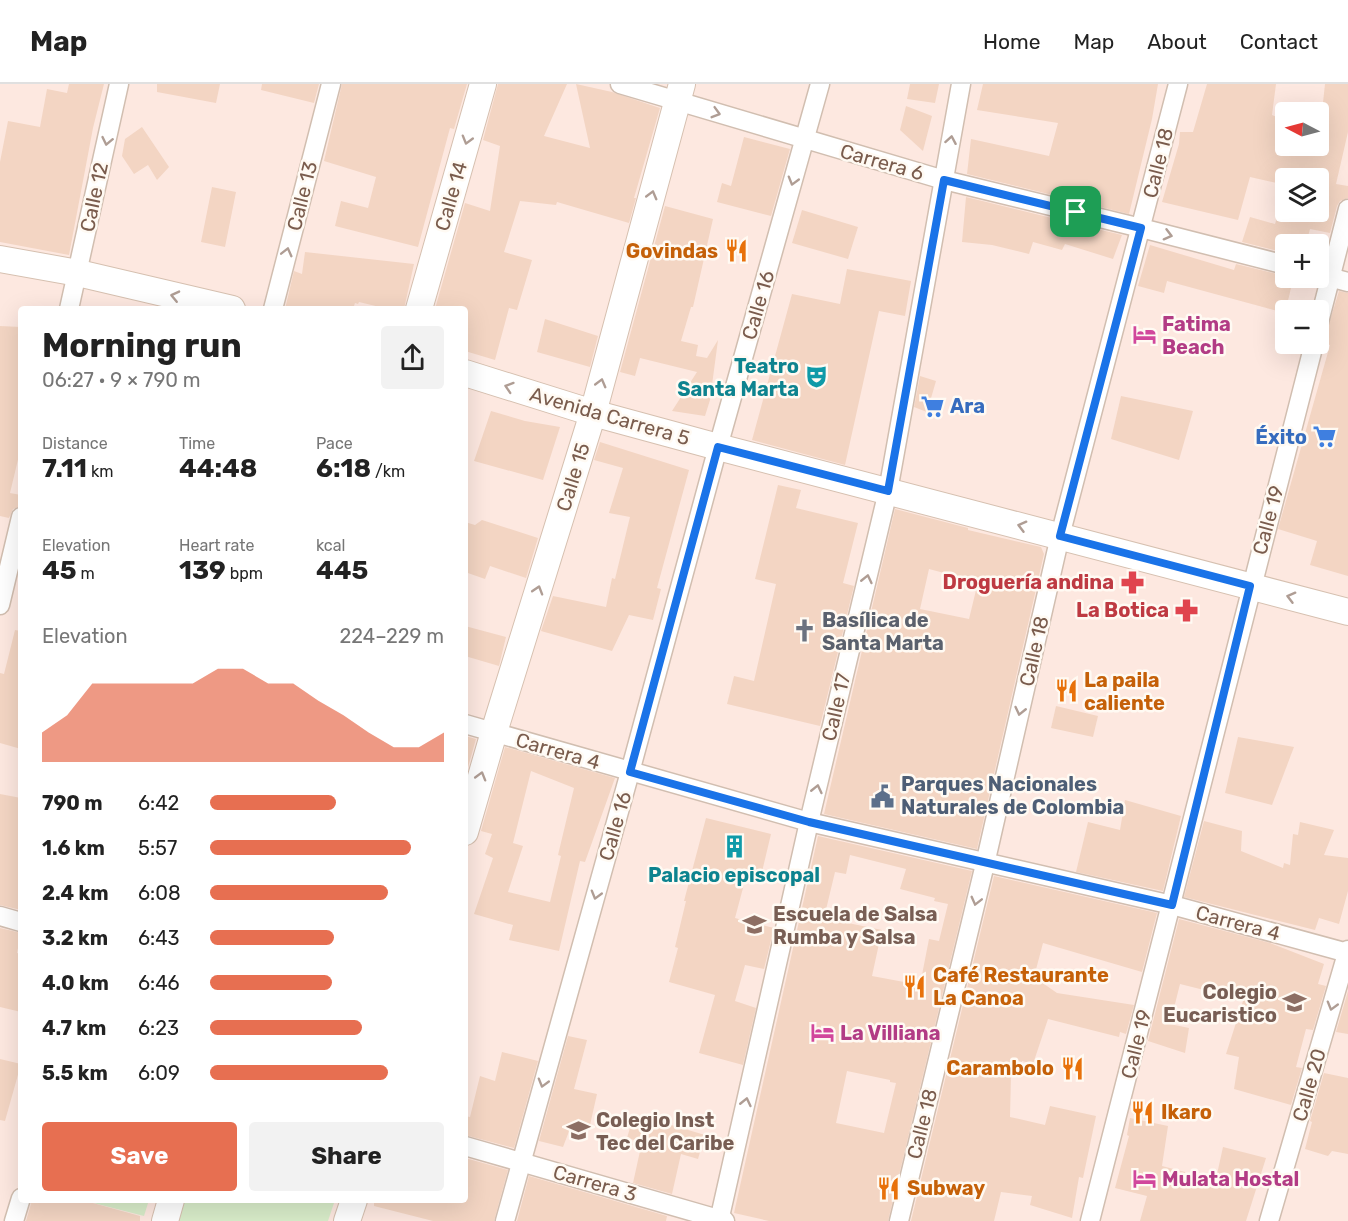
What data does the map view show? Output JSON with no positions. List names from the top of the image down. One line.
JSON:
{"streets":{"street":["Carrera 6","Calle 18","Calle 13","Calle 14","Calle 12","Calle 16","Avenida Carrera 5","Calle 15","Calle 19","Calle 17","Carrera 4","Calle 20","Carrera 3"]},"crossings":[["Carrera 6","Calle 18"],["Carrera 6","Calle 16"],["Carrera 6","Calle 15"],["Carrera 6","Calle 17"],["Calle 18","Avenida Carrera 5"],["Calle 18","Carrera 4"],["Calle 16","Avenida Carrera 5"],["Calle 16","Carrera 4"],["Calle 16","Carrera 3"],["Avenida Carrera 5","Calle 15"],["Avenida Carrera 5","Calle 19"],["Avenida Carrera 5","Calle 17"],["Calle 15","Carrera 4"],["Calle 19","Carrera 4"],["Calle 17","Carrera 4"],["Calle 17","Carrera 3"],["Carrera 4","Calle 20"]],"one_way":["Carrera 6","Calle 18","Calle 13","Calle 14","Calle 12","Calle 16","Avenida Carrera 5","Calle 15","Calle 17","Calle 20"],"places":{"restaurant":["Govindas","La paila caliente","Café Restaurante La Canoa","Carambolo","Ikaro","Subway"],"hotel":["Fatima Beach","La Villiana","Mulata Hostal"],"theatre":["Teatro Santa Marta"],"supermarket":["Ara","Éxito"],"pharmacy":["Droguería andina","La Botica"],"church":["Basílica de Santa Marta"],"public building":["Parques Nacionales Naturales de Colombia"],"building":["Palacio episcopal"],"school or university":["Escuela de Salsa Rumba y Salsa","Colegio Eucaristico","Colegio Inst Tec del Caribe"]},"north":"left","page":{"header":"Map","nav":["Home","Map","About","Contact"],"map_buttons":["+","−"],"heading":["Morning run","06:27 · 9 × 790 m"],"stats":[["Distance","7.11 km"],["Time","44:48"],["Pace","6:18 /km"],["Elevation","45 m"],["Heart rate","139 bpm"],["kcal","445"]],"chart":["Elevation","224–229 m"],"list":[{"name":"790 m","note":"6:42"},{"name":"1.6 km","note":"5:57"},{"name":"2.4 km","note":"6:08"},{"name":"3.2 km","note":"6:43"},{"name":"4.0 km","note":"6:46"},{"name":"4.7 km","note":"6:23"},{"name":"5.5 km","note":"6:09"}],"buttons":["Save","Share"]}}
